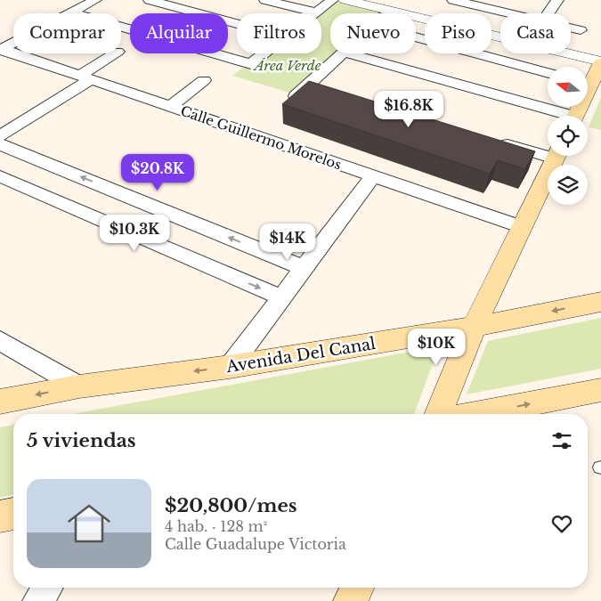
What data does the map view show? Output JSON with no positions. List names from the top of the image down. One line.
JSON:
{"streets":{"main road":["Avenida Del Canal"],"street":["Calle Guillermo Morelos"]},"parks":["Área Verde"],"north":"left","page":{"chip":["Comprar","Alquilar","Filtros","Nuevo","Piso","Casa"],"price":["$16.8K","$20.8K","$10.3K","$14K","$10K"],"heading":"5 viviendas","list":[{"name":"$20,800/mes","note":"4 hab. · 128 m² · Calle Guadalupe Victoria"}]}}
